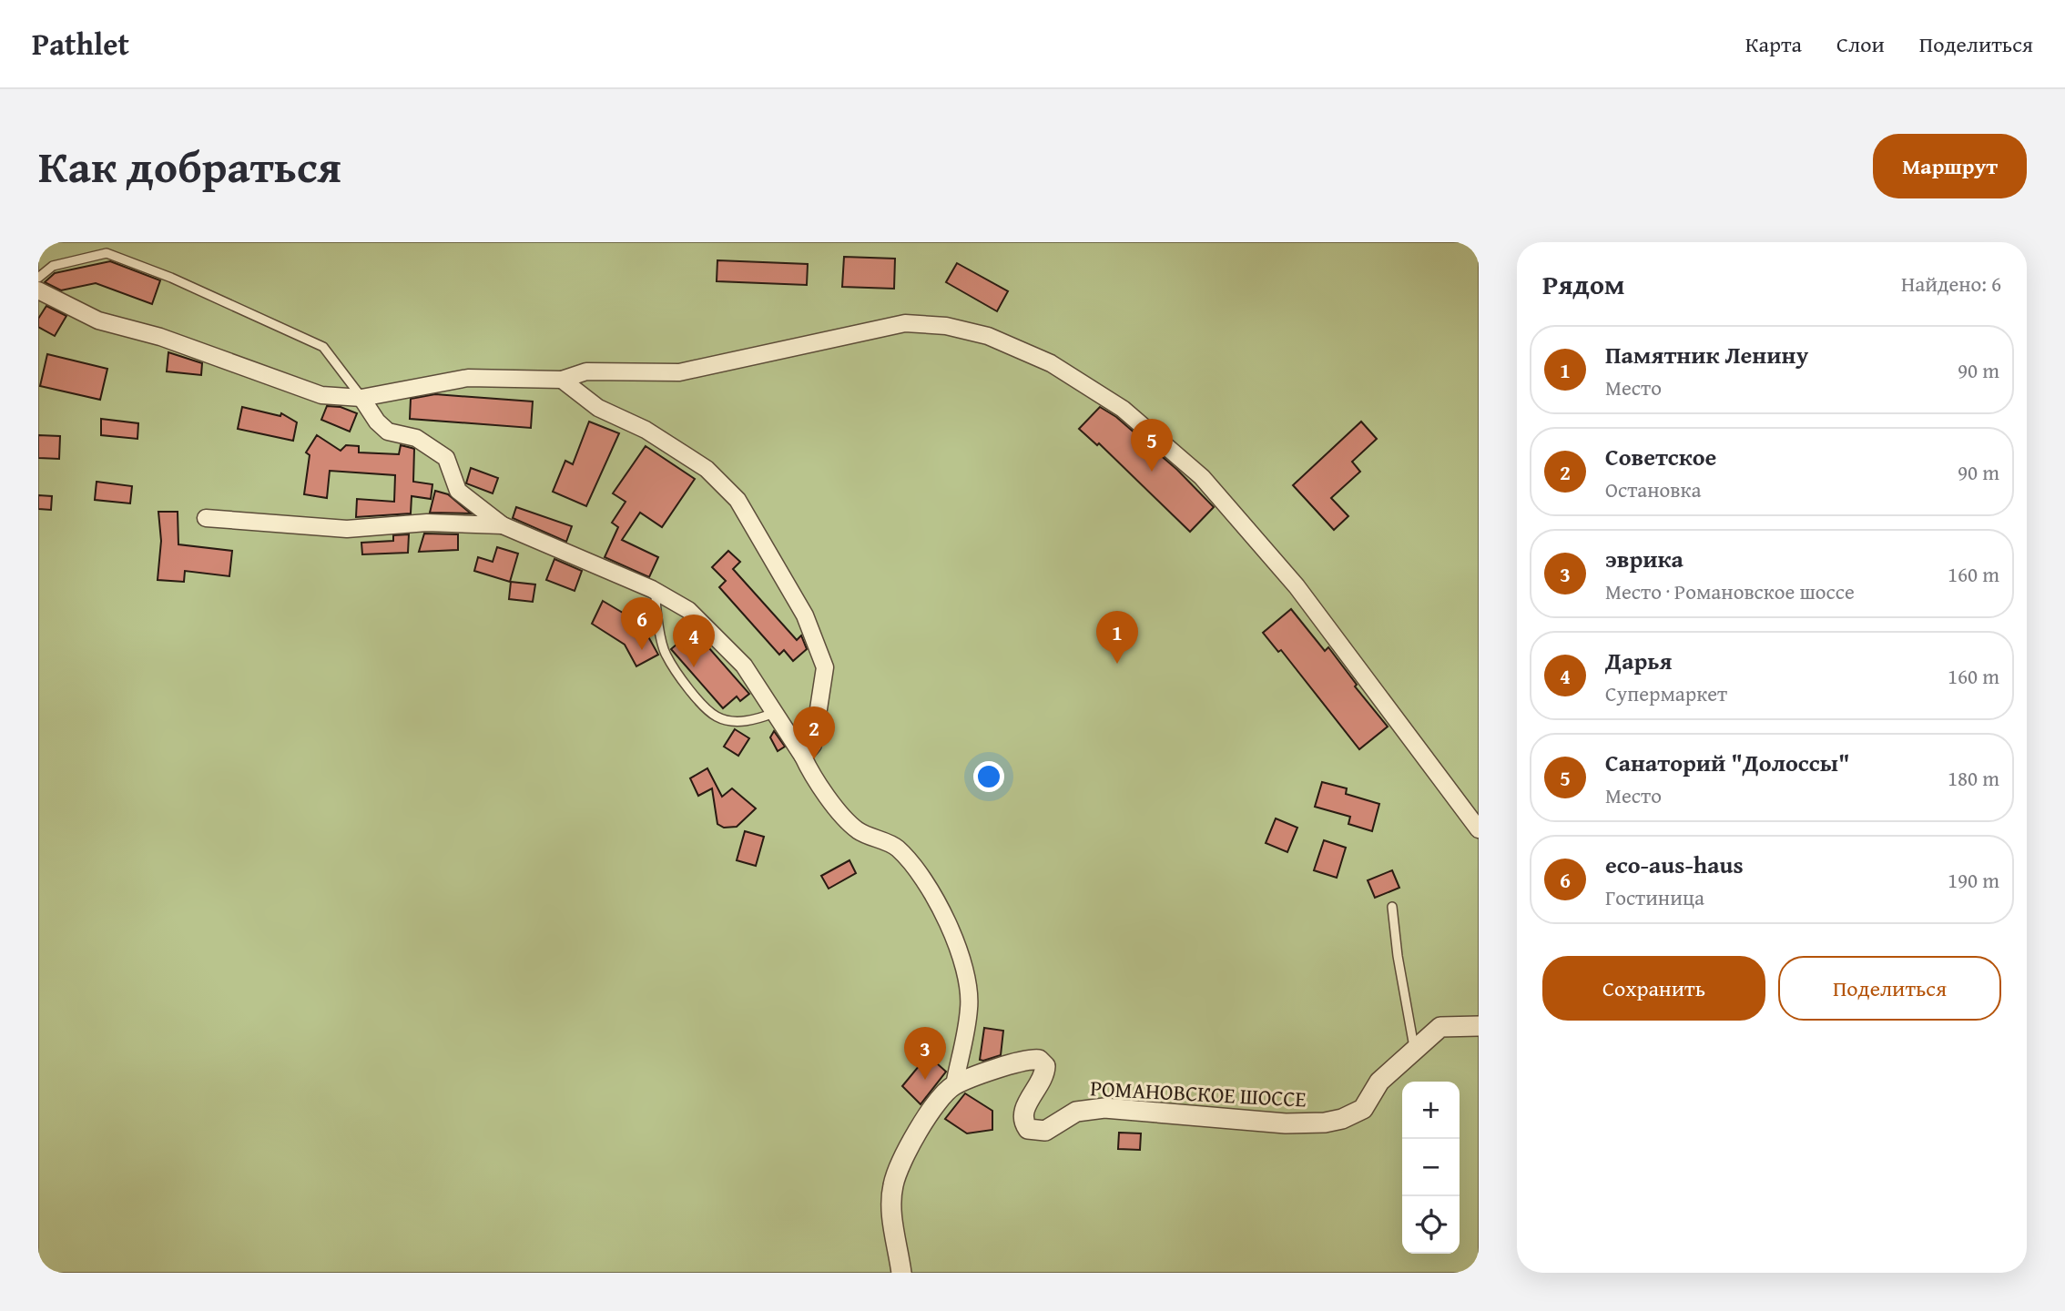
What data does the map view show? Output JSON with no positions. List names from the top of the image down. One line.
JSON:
{"streets":{"street":["РОМАНОВСКОЕ ШОССЕ"]},"page":{"header":"Pathlet","nav":["Карта","Слои","Поделиться"],"title":"Как добраться","buttons":["Маршрут",["Сохранить","Поделиться"]],"heading":["Рядом","Найдено: 6"],"list":[{"mark":"1","name":"Памятник Ленину","note":"Место","value":"90 m"},{"mark":"2","name":"Советское","note":"Остановка","value":"90 m"},{"mark":"3","name":"эврика","note":"Место · Романовское шоссе","value":"160 m"},{"mark":"4","name":"Дарья","note":"Супермаркет","value":"160 m"},{"mark":"5","name":"Санаторий \"Долоссы\"","note":"Место","value":"180 m"},{"mark":"6","name":"eco-aus-haus","note":"Гостиница","value":"190 m"}],"pins":["5","6","1","4","2","3"],"map_buttons":["+","−"]}}
